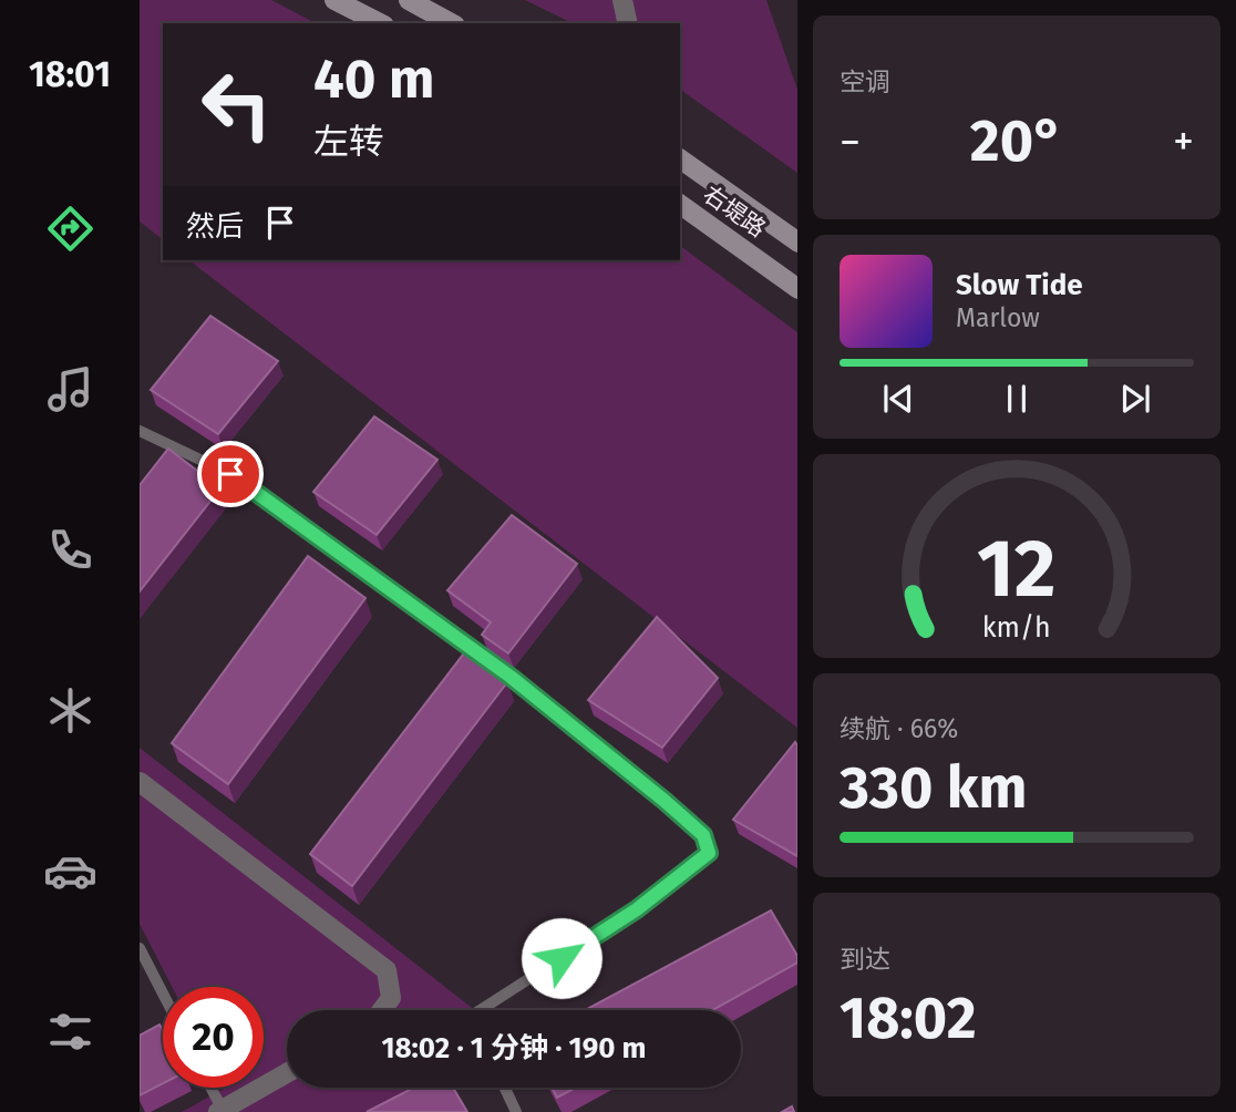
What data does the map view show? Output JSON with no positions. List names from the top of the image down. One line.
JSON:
{"streets":{"main road":["右堤路"]},"page":{"tabs":"18:01","tile":["空调",["续航 · 66%","330 km"],["到达","18:02"]],"turn":["40 m","左转"],"heat":["−","20°","+"],"then":"然后","song":["Slow Tide","Marlow"],"limit":"20","trip":"18:02 · 1 分钟 · 190 m","gauge":["12","km/h"]}}
